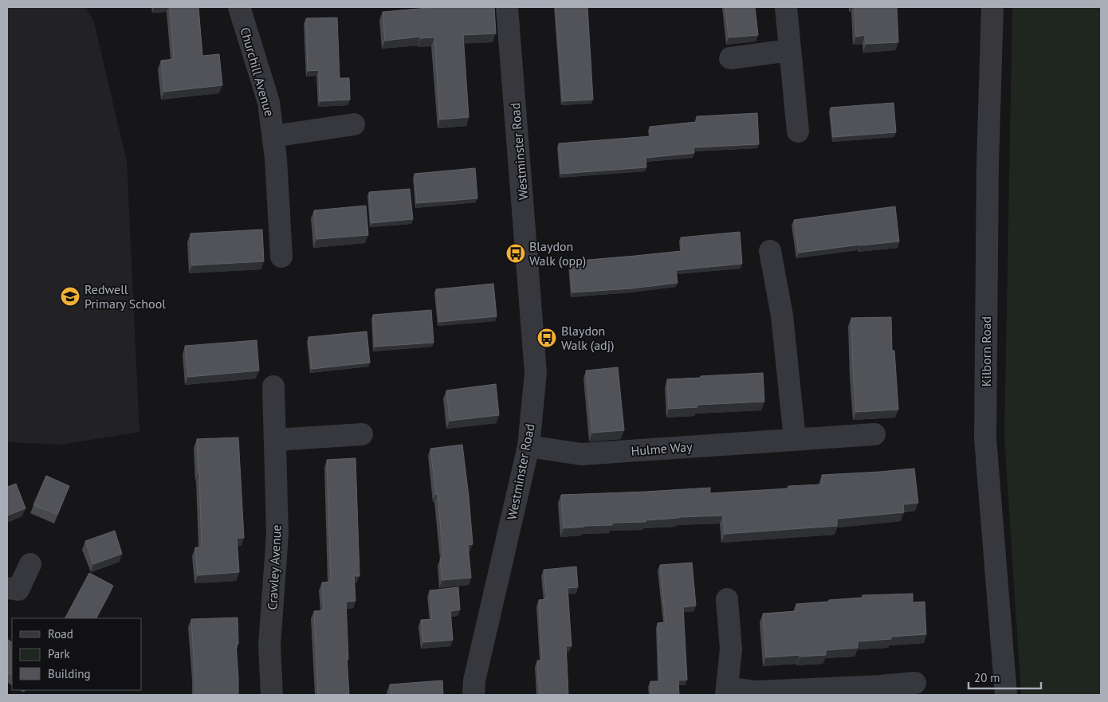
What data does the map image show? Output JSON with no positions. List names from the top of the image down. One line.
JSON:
{"streets":{"street":["Churchill Avenue","Westminster Road","Kilborn Road","Hulme Way","Crawley Avenue"]},"crossings":[["Westminster Road","Hulme Way"]],"places":{"bus stop":["Blaydon Walk (opp)","Blaydon Walk (adj)"],"school or university":["Redwell Primary School"]},"legend":["Road","Park","Building"],"scale_bar":"20 m"}
